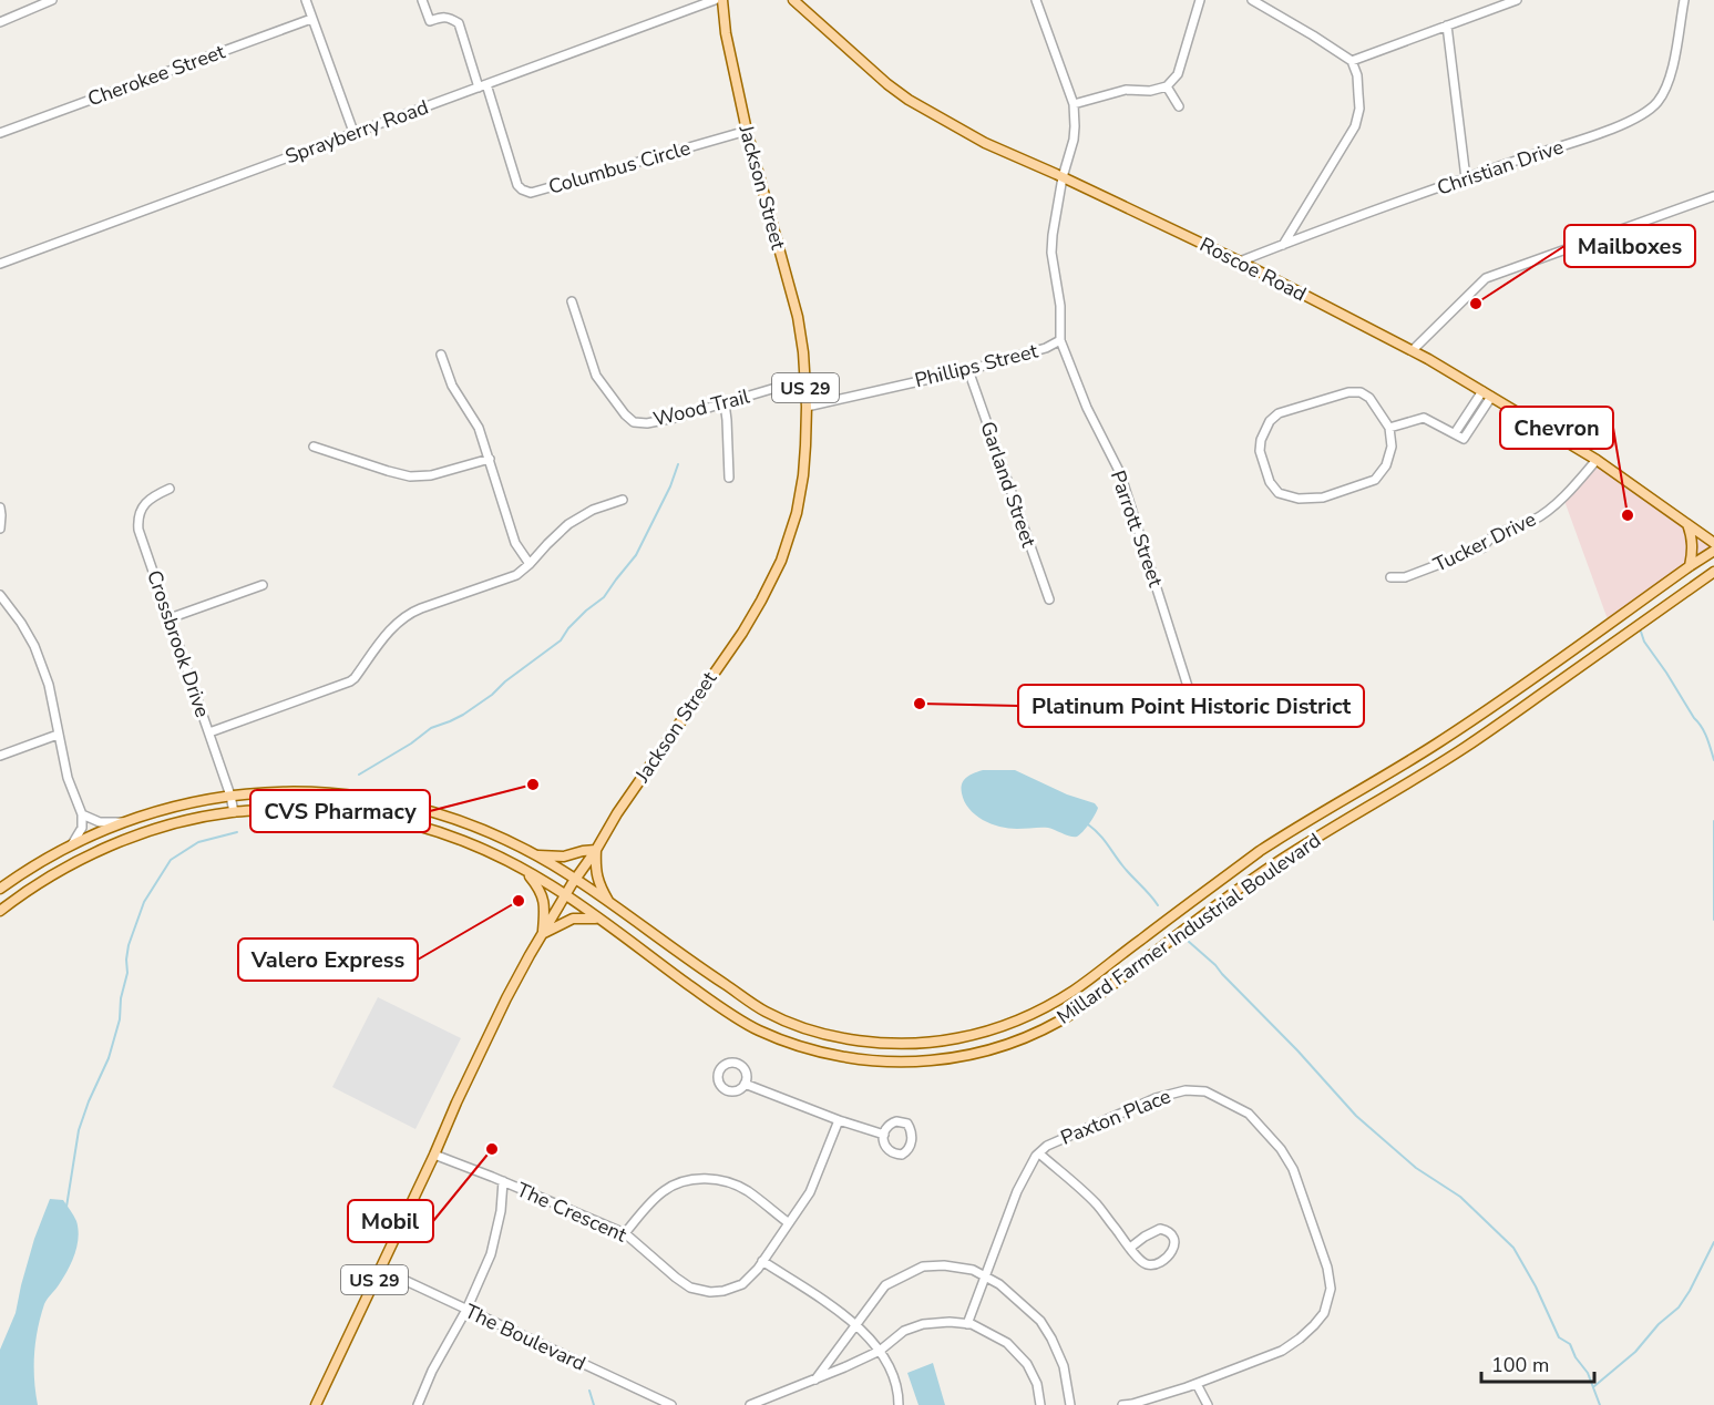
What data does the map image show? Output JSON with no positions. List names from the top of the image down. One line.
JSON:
{"streets":{"main road":["Jackson Street","Roscoe Road","US 29","Millard Farmer Industrial Boulevard"],"street":["Cherokee Street","Sprayberry Road","Columbus Circle","Christian Drive","Phillips Street","Wood Trail","Garland Street","Parrott Street","Tucker Drive","Crossbrook Drive","Paxton Place","The Crescent","The Boulevard"]},"crossings":[["Sprayberry Road","Columbus Circle"],["Columbus Circle","Jackson Street"],["Christian Drive","Roscoe Road"],["Jackson Street","Phillips Street"],["Jackson Street","Wood Trail"],["Jackson Street","Millard Farmer Industrial Boulevard"],["Jackson Street","The Crescent"],["Jackson Street","The Boulevard"],["Roscoe Road","Phillips Street"],["Roscoe Road","Tucker Drive"],["Phillips Street","Garland Street"],["Phillips Street","Parrott Street"],["Crossbrook Drive","Millard Farmer Industrial Boulevard"]],"places":["Mailboxes","Chevron","Platinum Point Historic District","CVS Pharmacy","Valero Express","Mobil"],"scale_bar":"100 m"}
